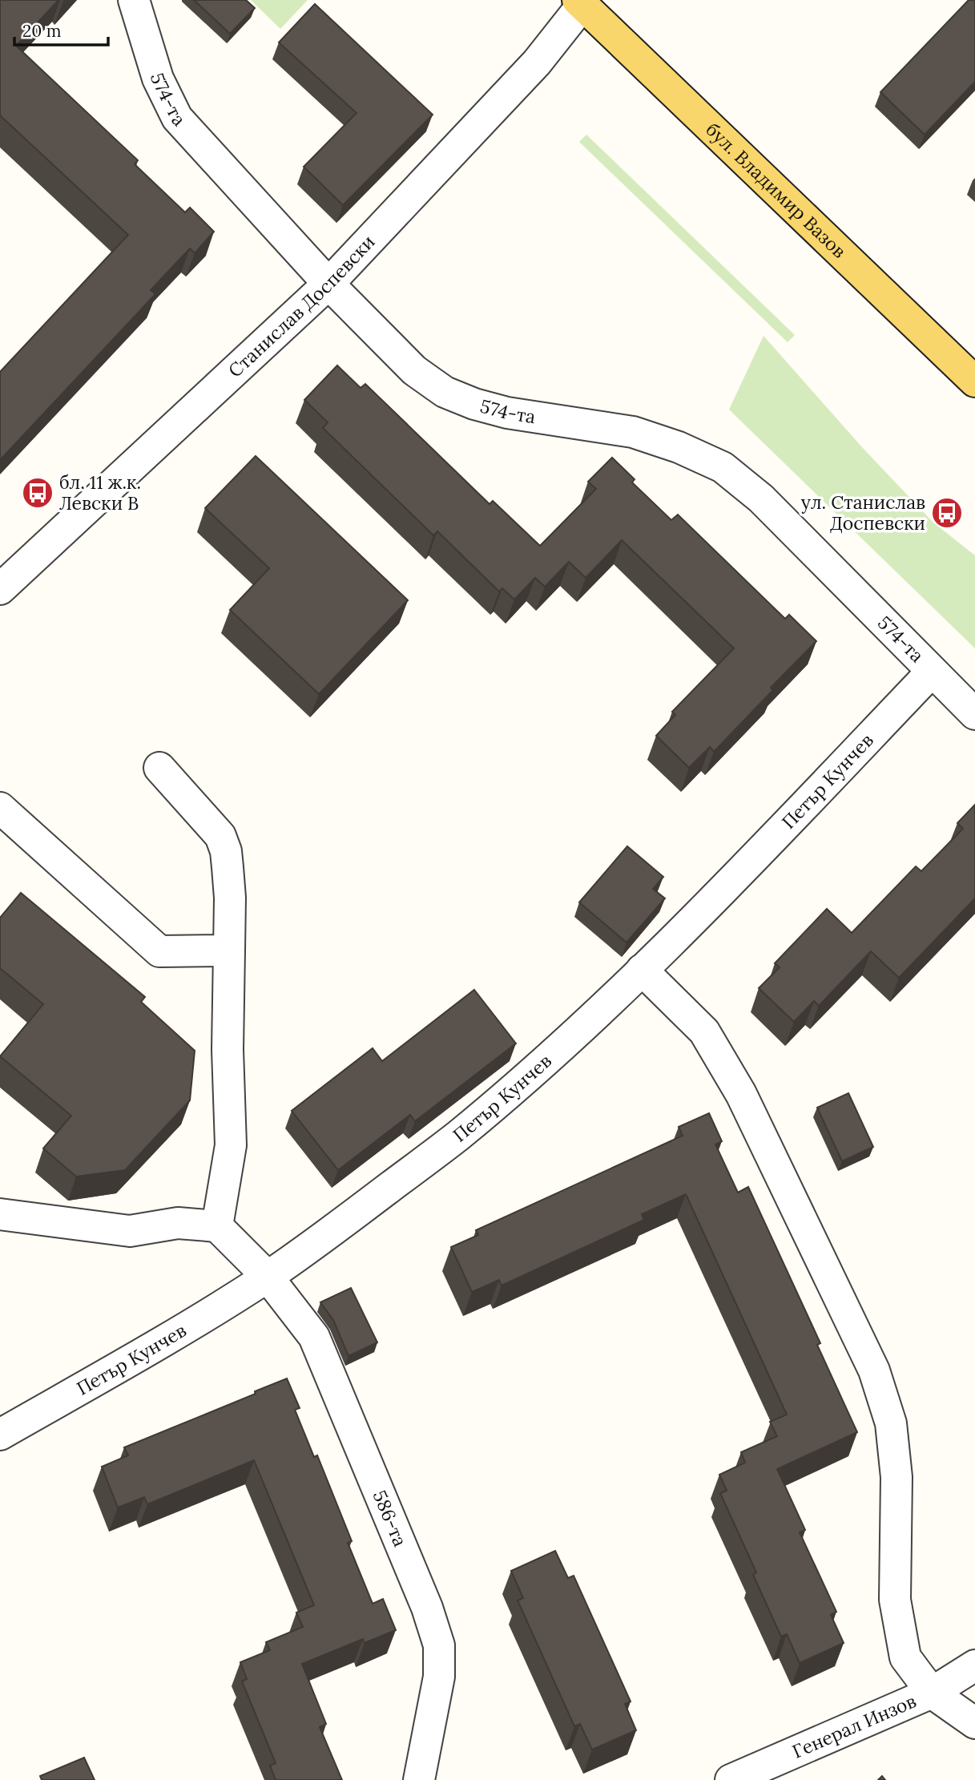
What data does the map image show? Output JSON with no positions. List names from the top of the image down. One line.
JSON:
{"streets":{"main road":["бул. Владимир Вазов"],"street":["574-та","Станислав Доспевски","Петър Кунчев","586-та","Генерал Инзов"]},"crossings":[["574-та","Станислав Доспевски"],["574-та","Петър Кунчев"],["бул. Владимир Вазов","Станислав Доспевски"],["Петър Кунчев","586-та"]],"places":{"bus stop":["бл. 11 ж.к. Левски В","ул. Станислав Доспевски"]},"scale_bar":"20 m"}
